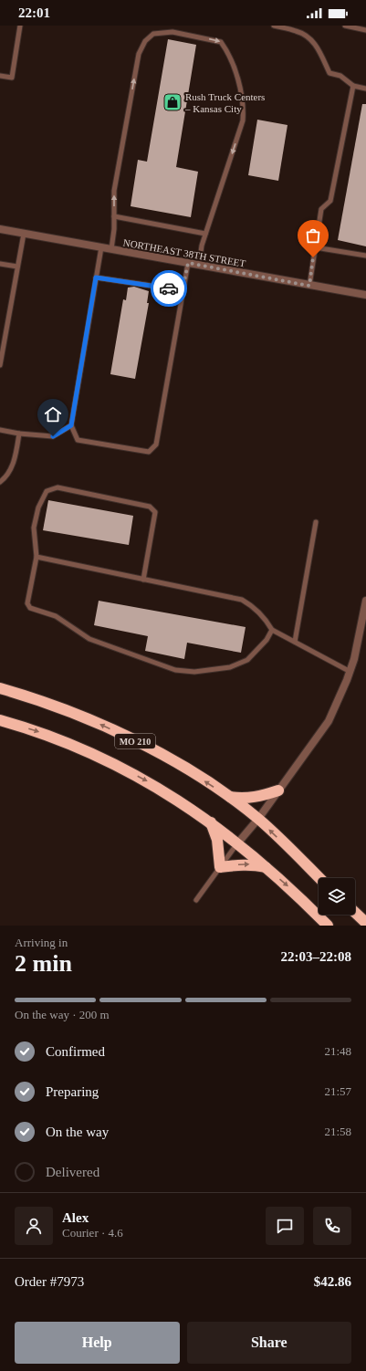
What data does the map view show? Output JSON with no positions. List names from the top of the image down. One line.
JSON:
{"streets":{"highway":["MO 210"],"street":["NORTHEAST 38TH STREET"]},"places":{"shop":["Rush Truck Centers – Kansas City"]},"page":{"status":"22:01","heading":["2 min","Arriving in","22:03–22:08"],"panel":["Alex","Courier · 4.6","Order #7973","$42.86"],"bar":"On the way · 200 m","list":[["Confirmed","21:48"],["Preparing","21:57"],["On the way","21:58"],"Delivered"],"buttons":["Help","Share"]}}
